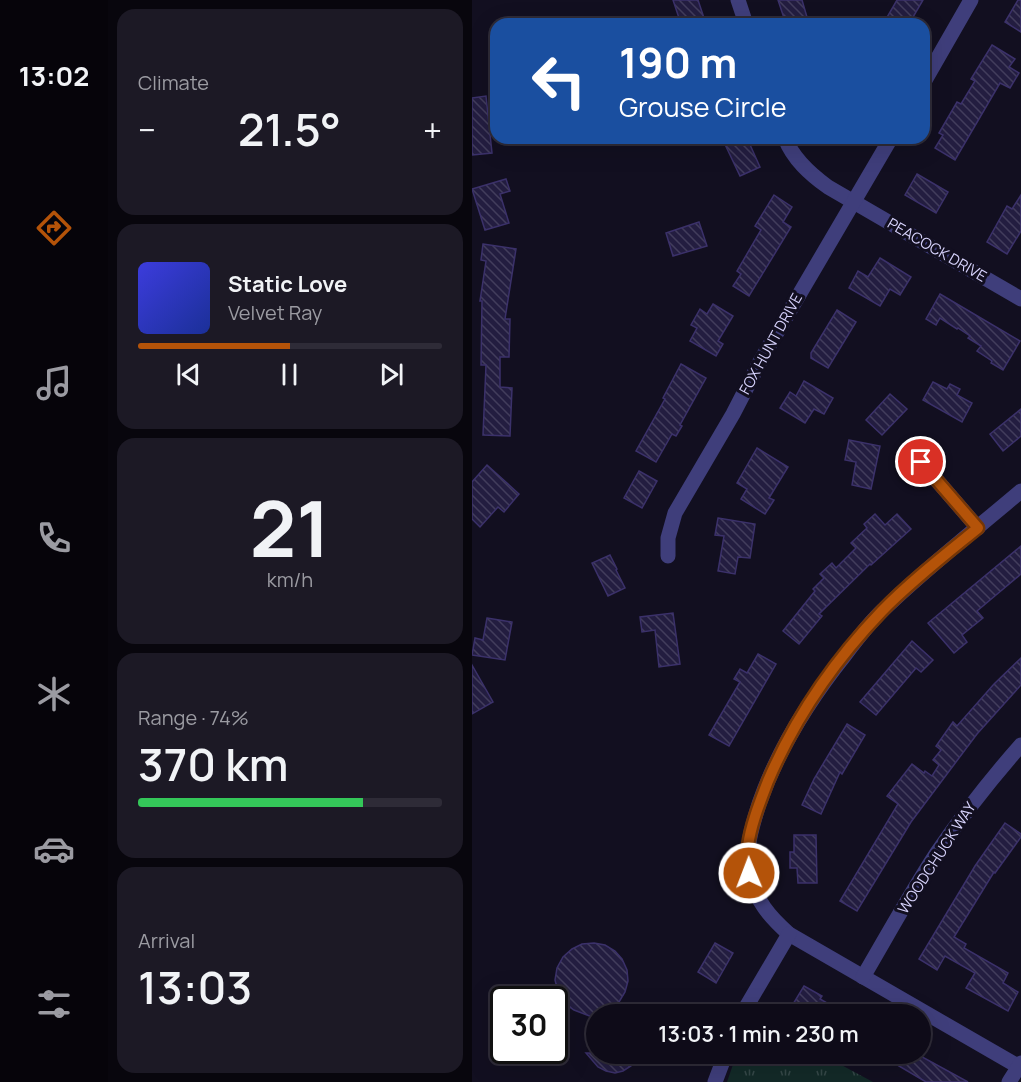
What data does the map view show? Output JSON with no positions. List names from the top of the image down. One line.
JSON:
{"streets":{"street":["PEACOCK DRIVE","FOX HUNT DRIVE","WOODCHUCK WAY"]},"crossings":[["PEACOCK DRIVE","FOX HUNT DRIVE"]],"page":{"tabs":"13:02","tile":["Climate",["21","km/h"],["Range · 74%","370 km"],["Arrival","13:03"]],"turn":["190 m","Grouse Circle"],"heat":["−","21.5°","+"],"song":["Static Love","Velvet Ray"],"limit":"30","trip":"13:03 · 1 min · 230 m"}}
